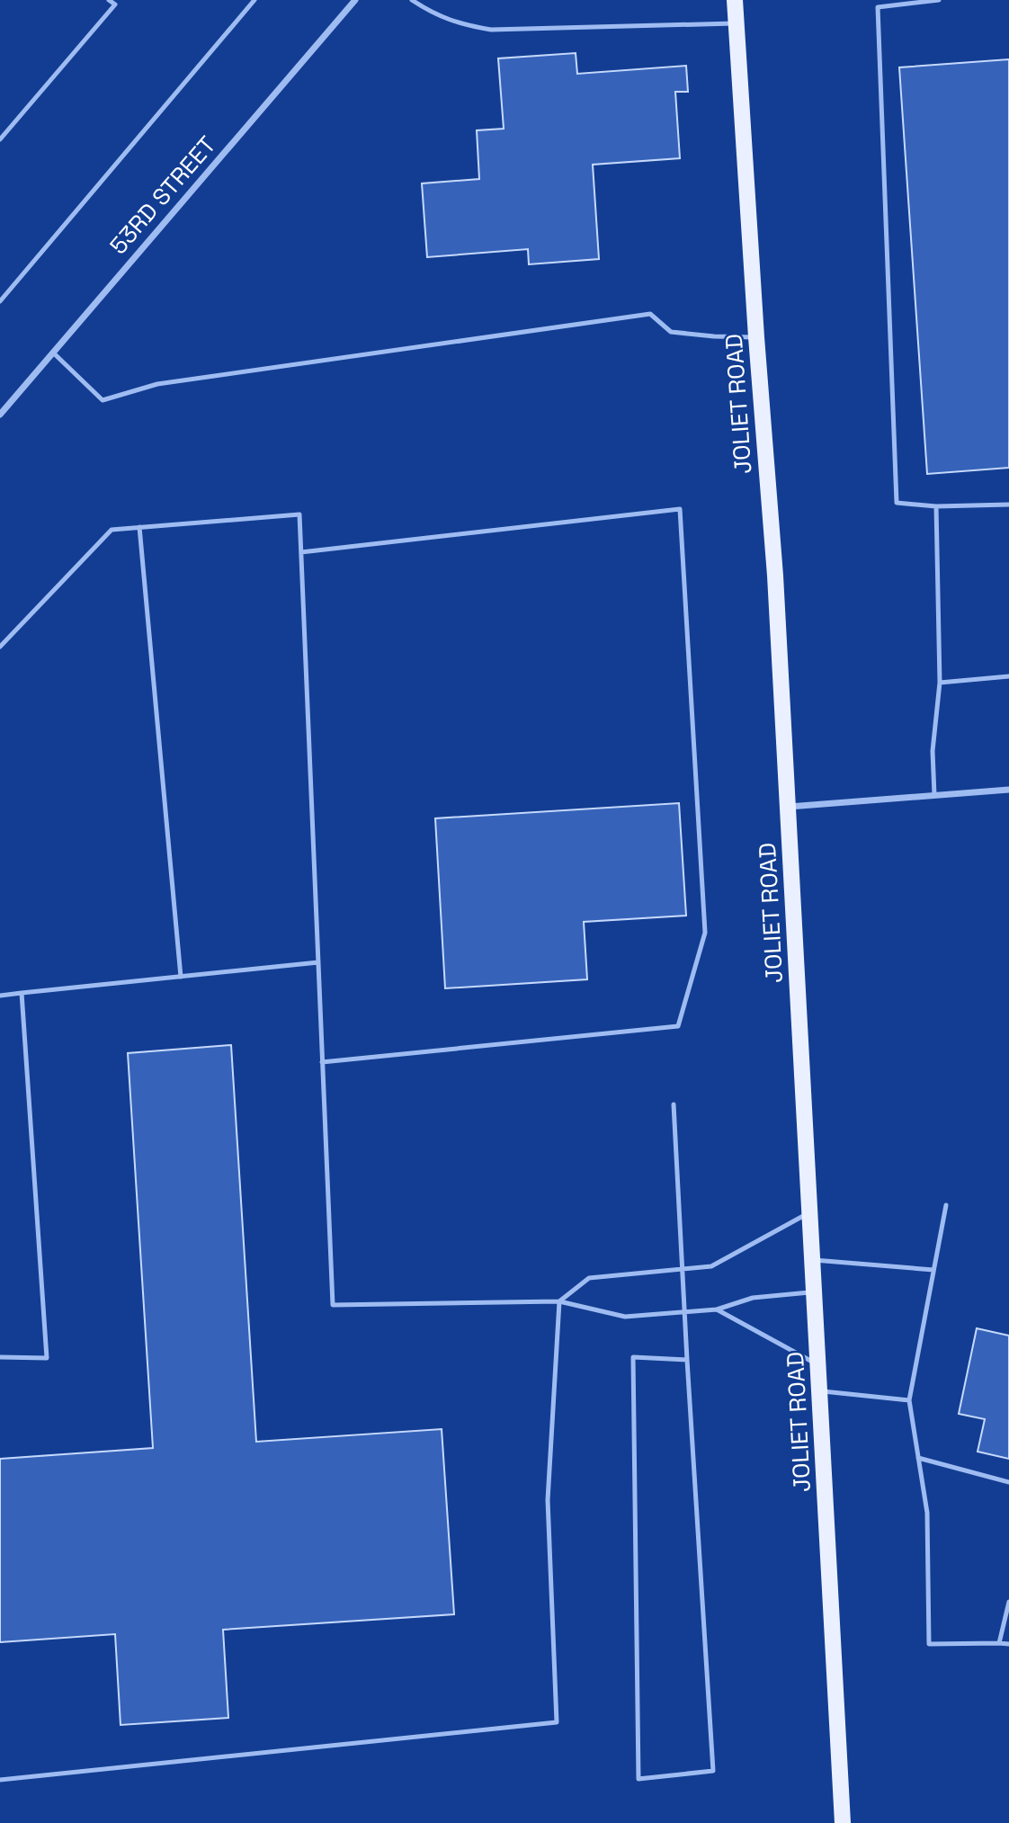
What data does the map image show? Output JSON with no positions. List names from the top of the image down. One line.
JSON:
{"streets":{"main road":["JOLIET ROAD"],"street":["53RD STREET"]}}
